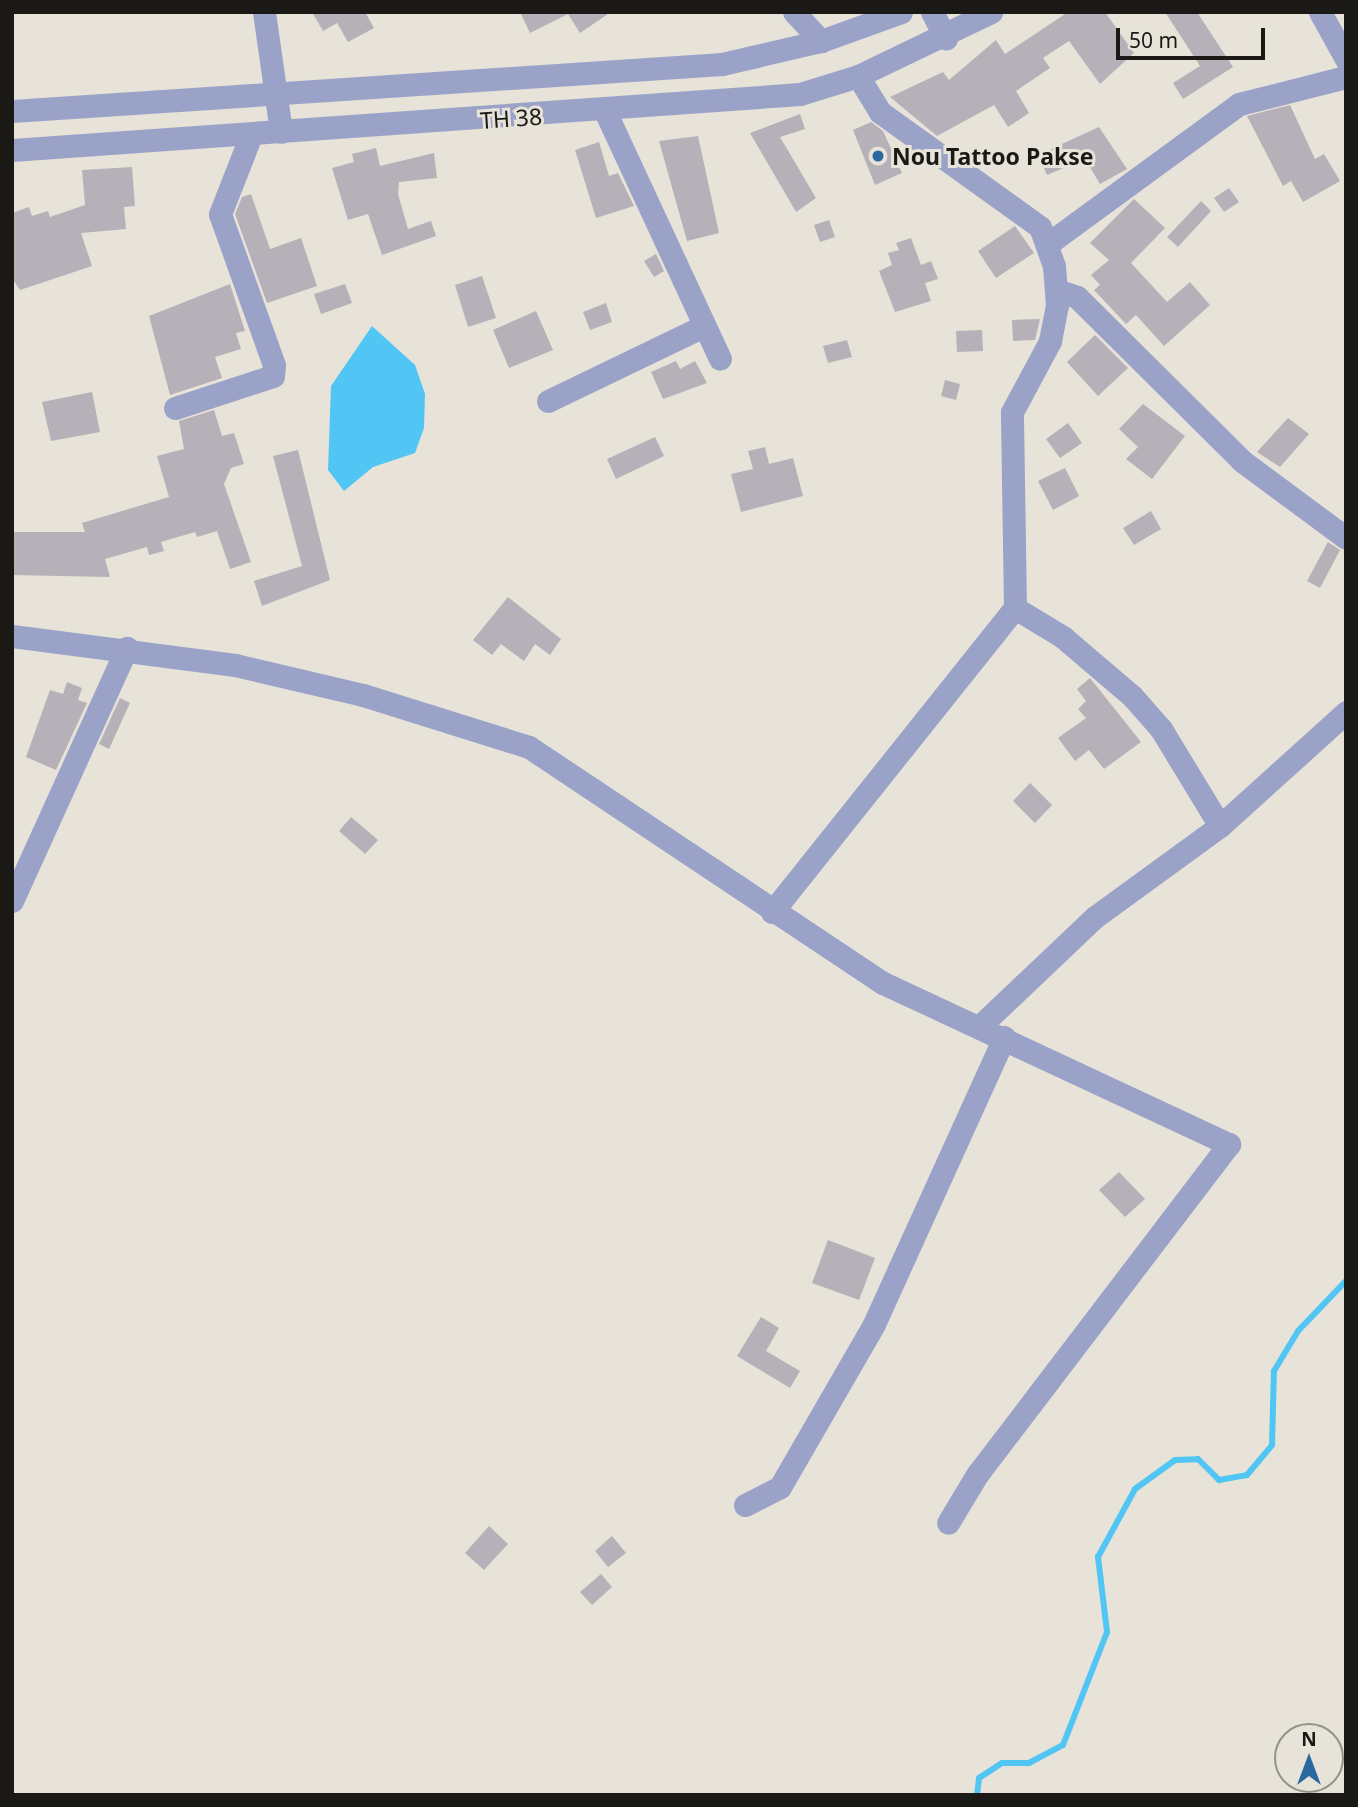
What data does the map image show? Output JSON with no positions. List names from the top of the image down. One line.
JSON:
{"streets":{"street":["TH 38"]},"places":["Nou Tattoo Pakse"],"scale_bar":"50 m","north":"top"}
